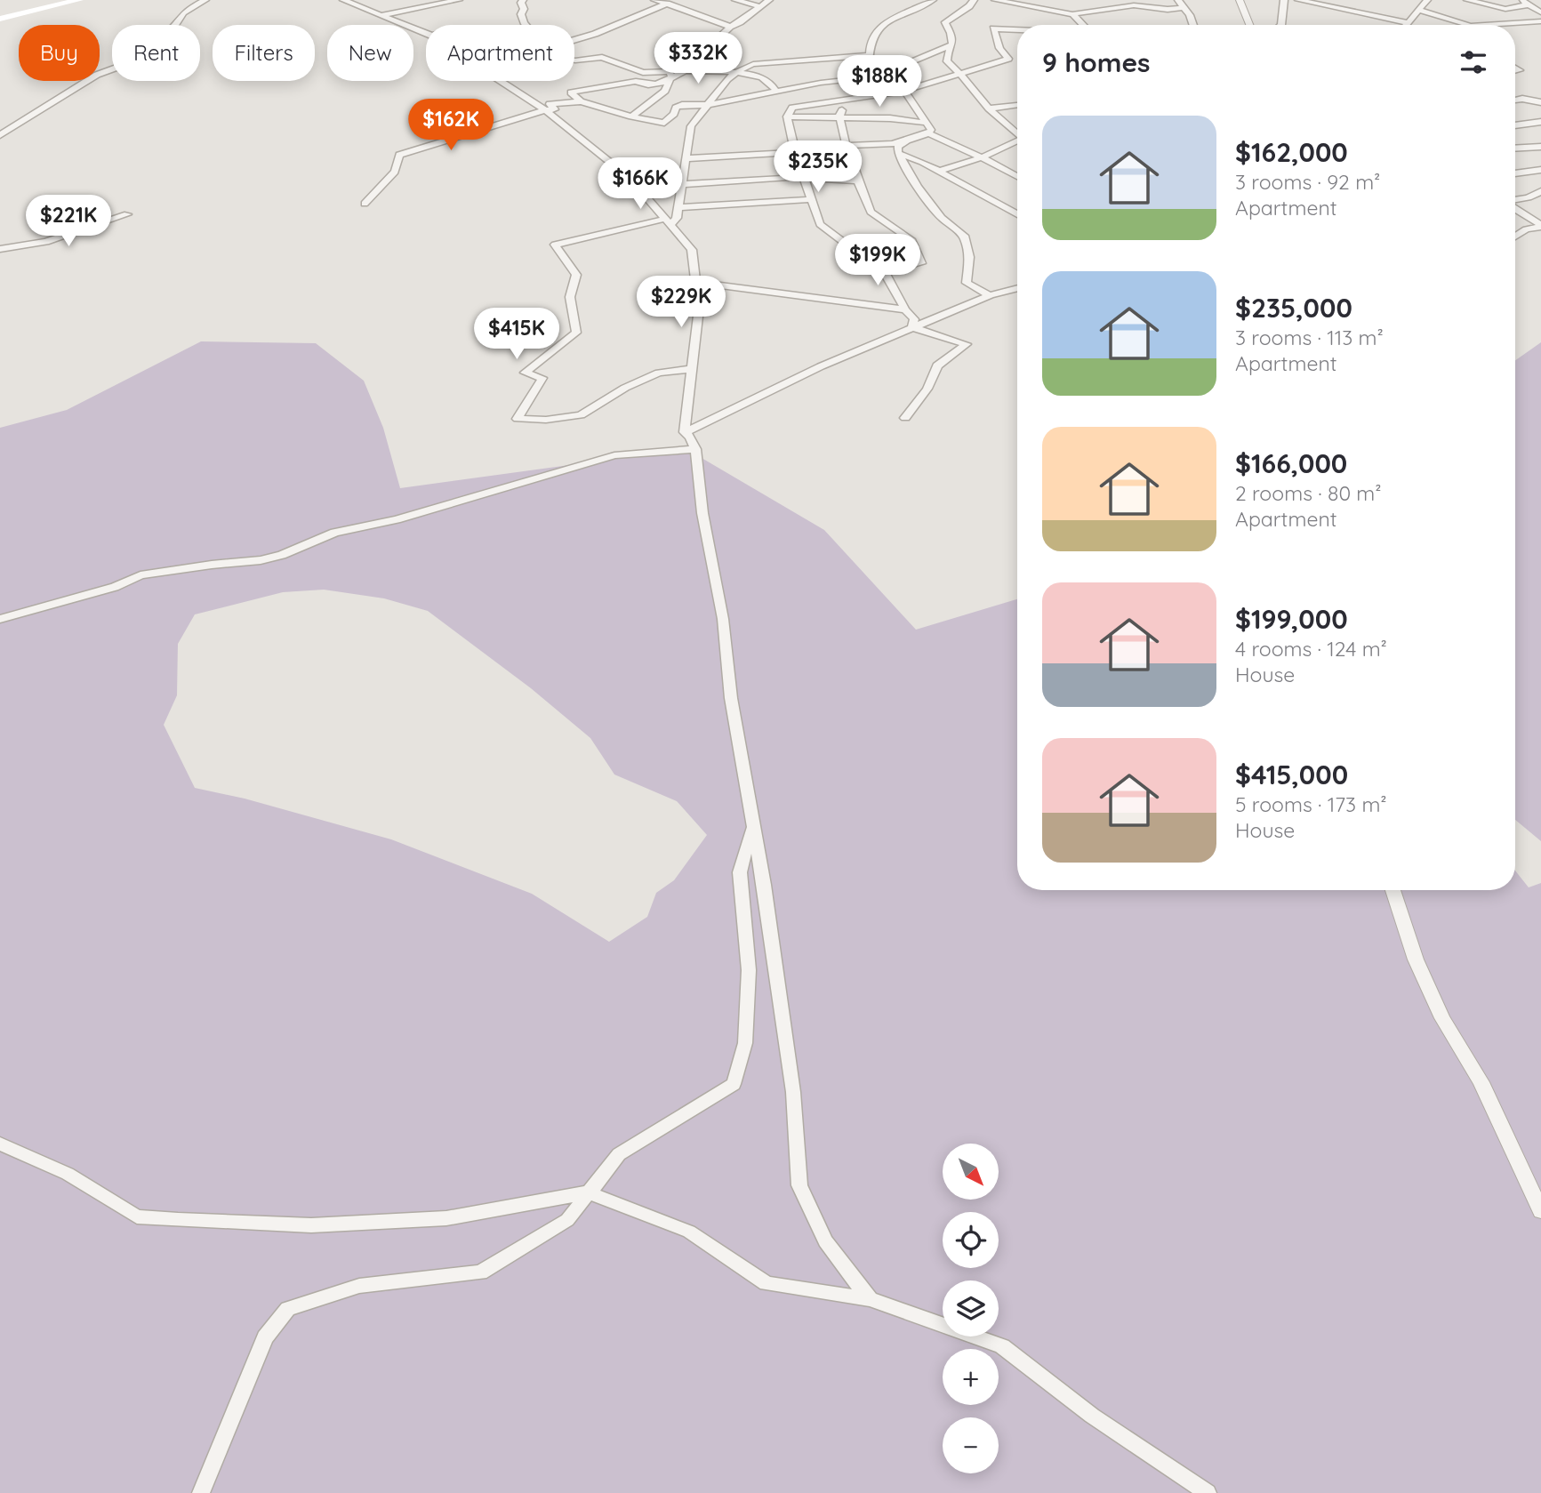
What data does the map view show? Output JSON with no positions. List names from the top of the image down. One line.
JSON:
{"north":"bottom right","page":{"chip":["Buy","Rent","Filters","New","Apartment"],"heading":"9 homes","price":["$332K","$188K","$162K","$235K","$166K","$221K","$199K","$229K","$415K"],"list":[{"name":"$162,000","note":"3 rooms · 92 m² · Apartment"},{"name":"$235,000","note":"3 rooms · 113 m² · Apartment"},{"name":"$166,000","note":"2 rooms · 80 m² · Apartment"},{"name":"$199,000","note":"4 rooms · 124 m² · House"},{"name":"$415,000","note":"5 rooms · 173 m² · House"}],"map_buttons":["+","−"]}}
